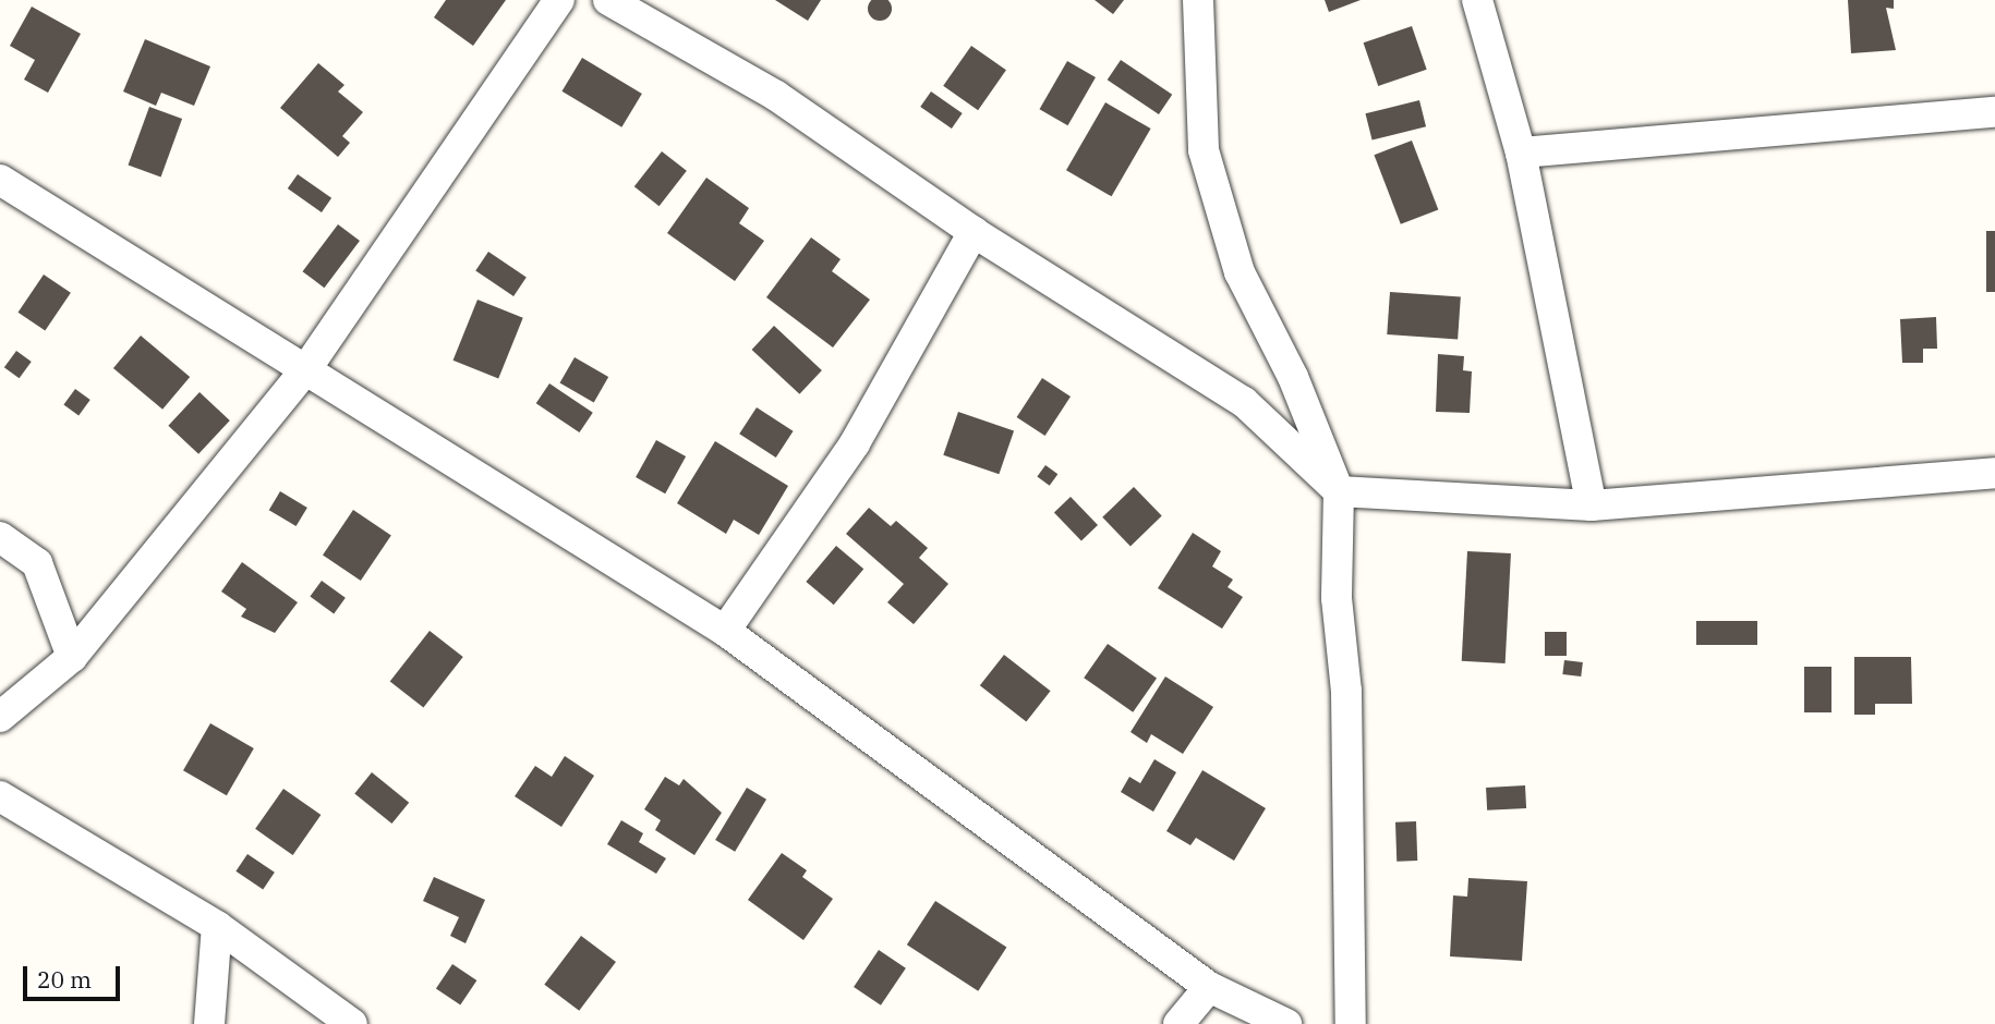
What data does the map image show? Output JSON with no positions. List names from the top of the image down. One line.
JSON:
{"scale_bar":"20 m"}
